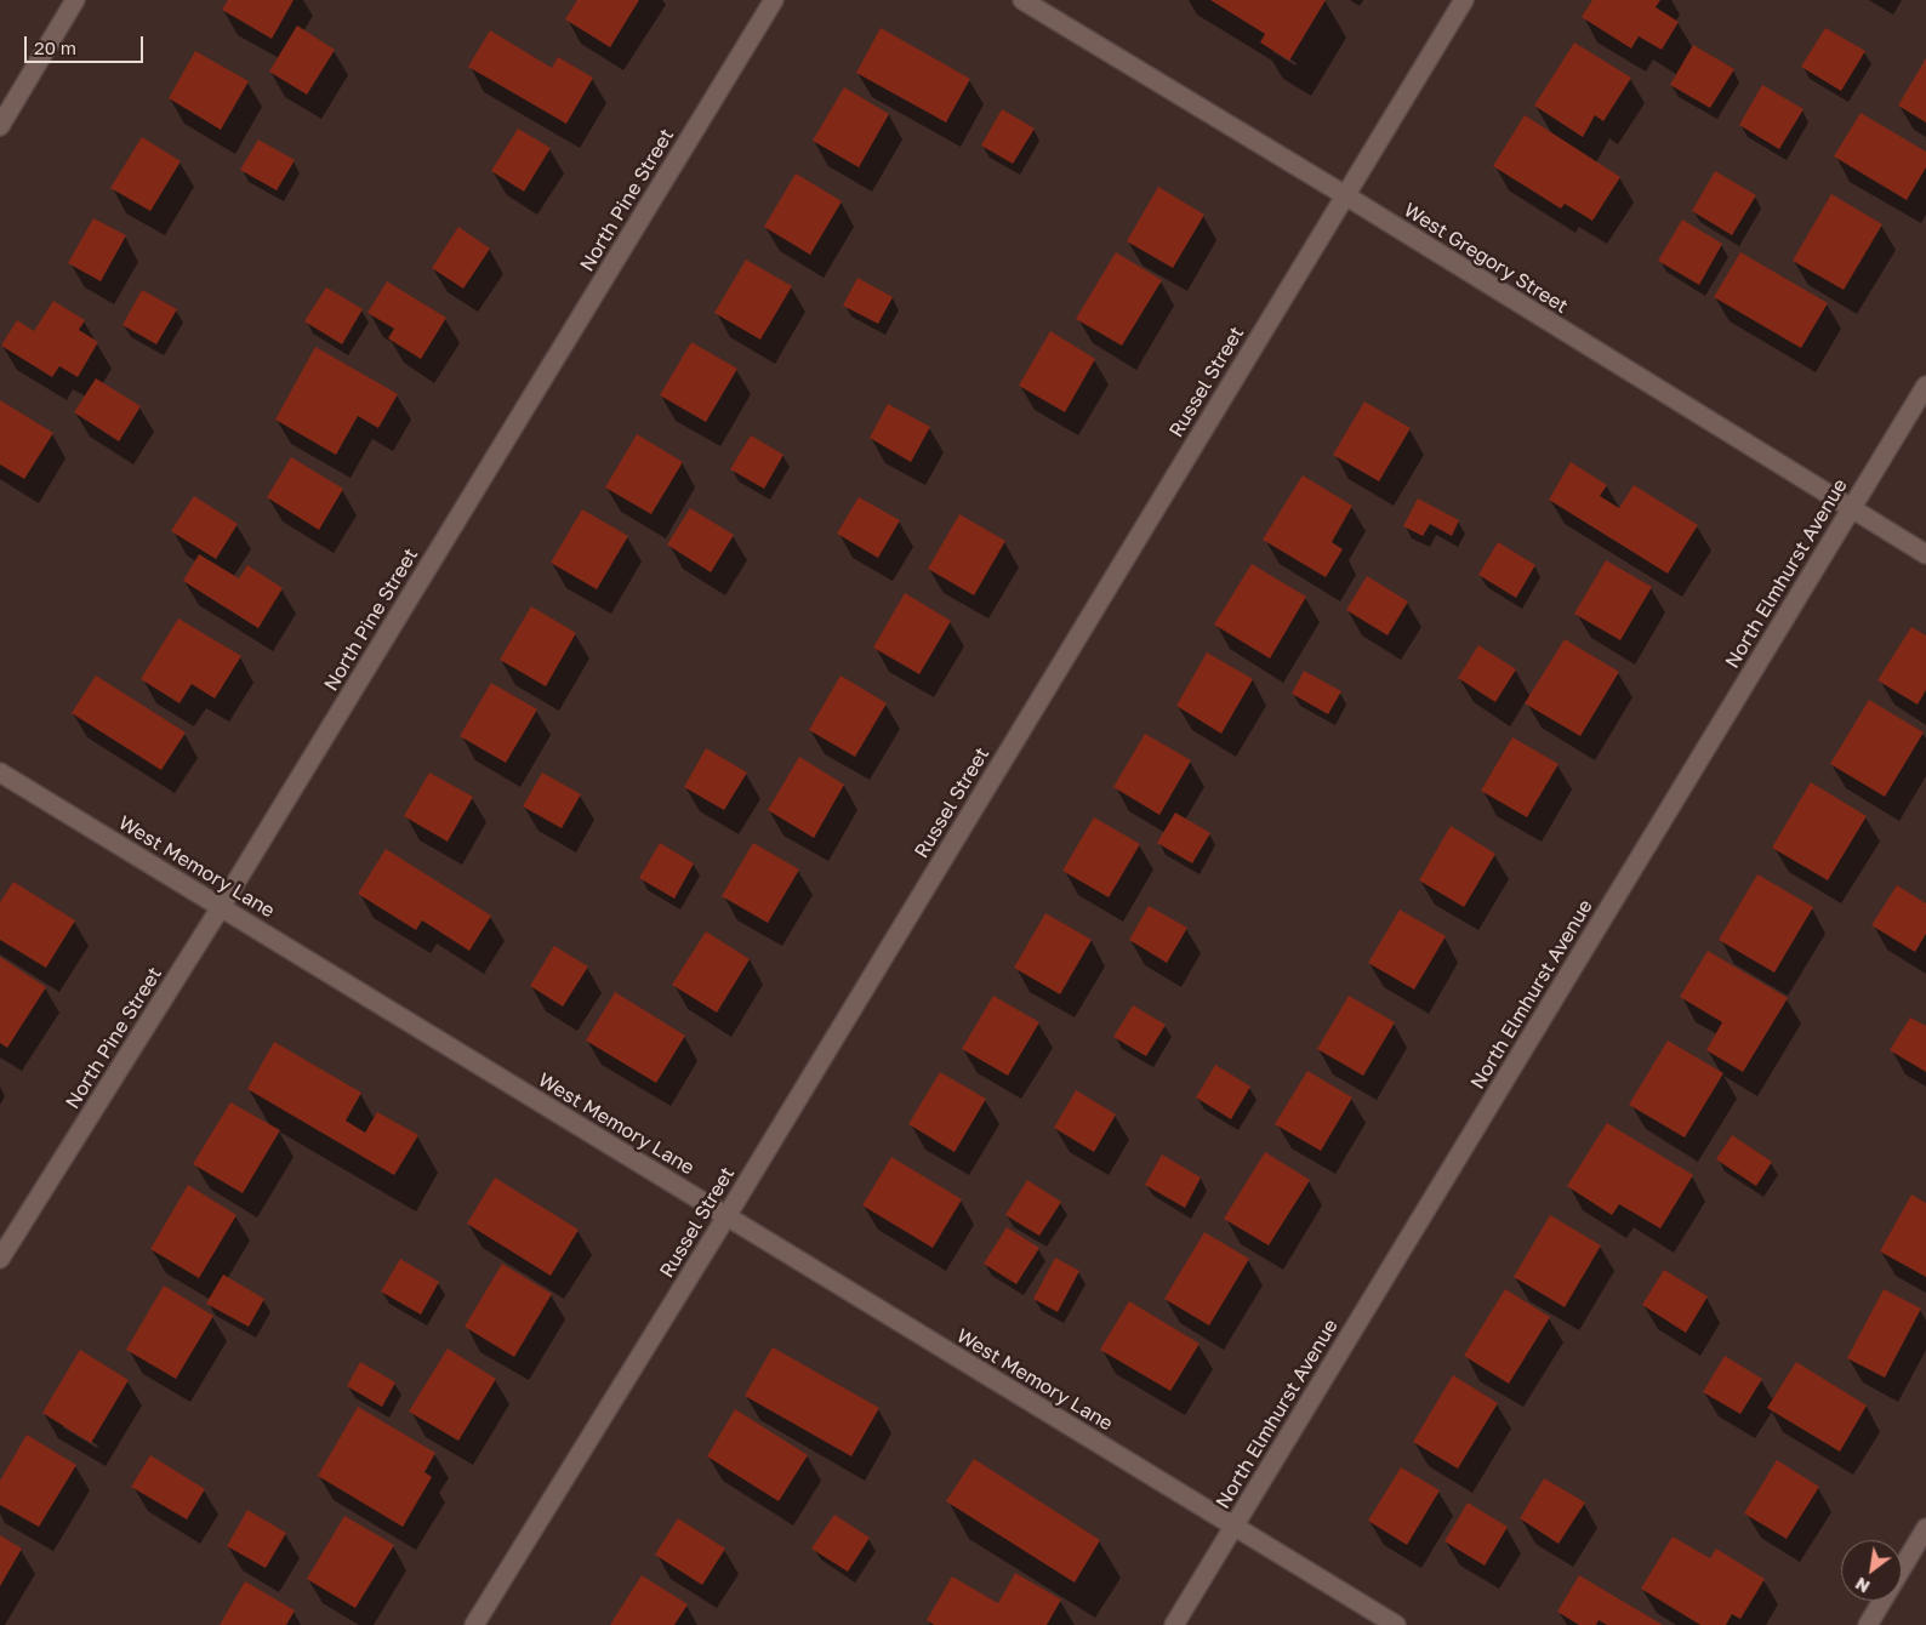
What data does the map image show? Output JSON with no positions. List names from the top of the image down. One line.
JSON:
{"streets":{"street":["North Pine Street","West Gregory Street","Russel Street","North Elmhurst Avenue","West Memory Lane"]},"crossings":[["North Pine Street","West Memory Lane"],["West Gregory Street","Russel Street"],["West Gregory Street","North Elmhurst Avenue"],["Russel Street","West Memory Lane"],["North Elmhurst Avenue","West Memory Lane"]],"scale_bar":"20 m","north":"bottom left"}
